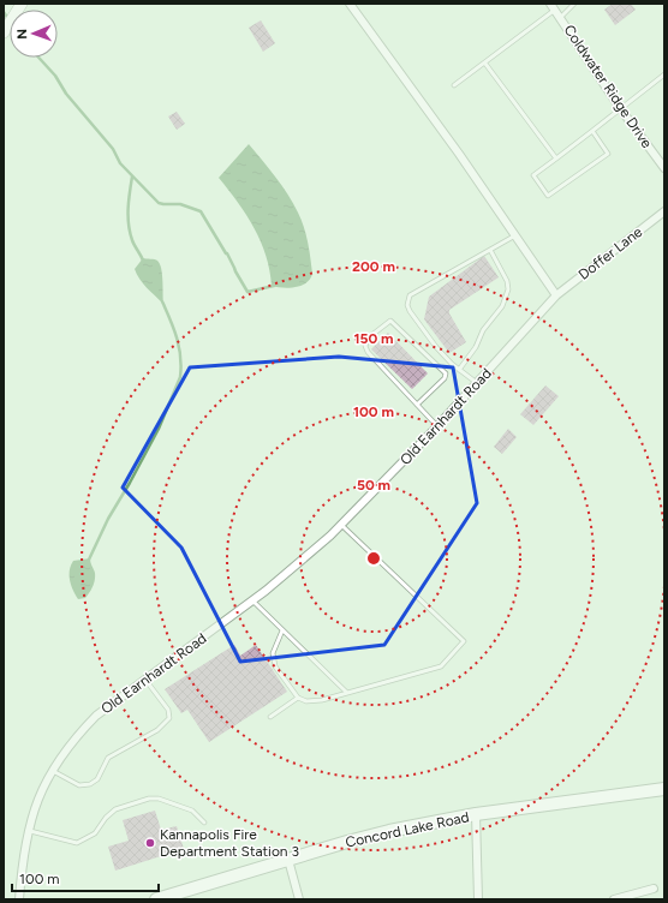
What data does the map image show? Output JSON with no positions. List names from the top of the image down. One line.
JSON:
{"streets":{"main road":["Concord Lake Road"],"street":["Coldwater Ridge Drive","Doffer Lane","Old Earnhardt Road"]},"crossings":[["Doffer Lane","Old Earnhardt Road"]],"places":["Kannapolis Fire Department Station 3"],"scale_bar":"100 m","north":"left","rings":["200 m","150 m","100 m","50 m"]}
